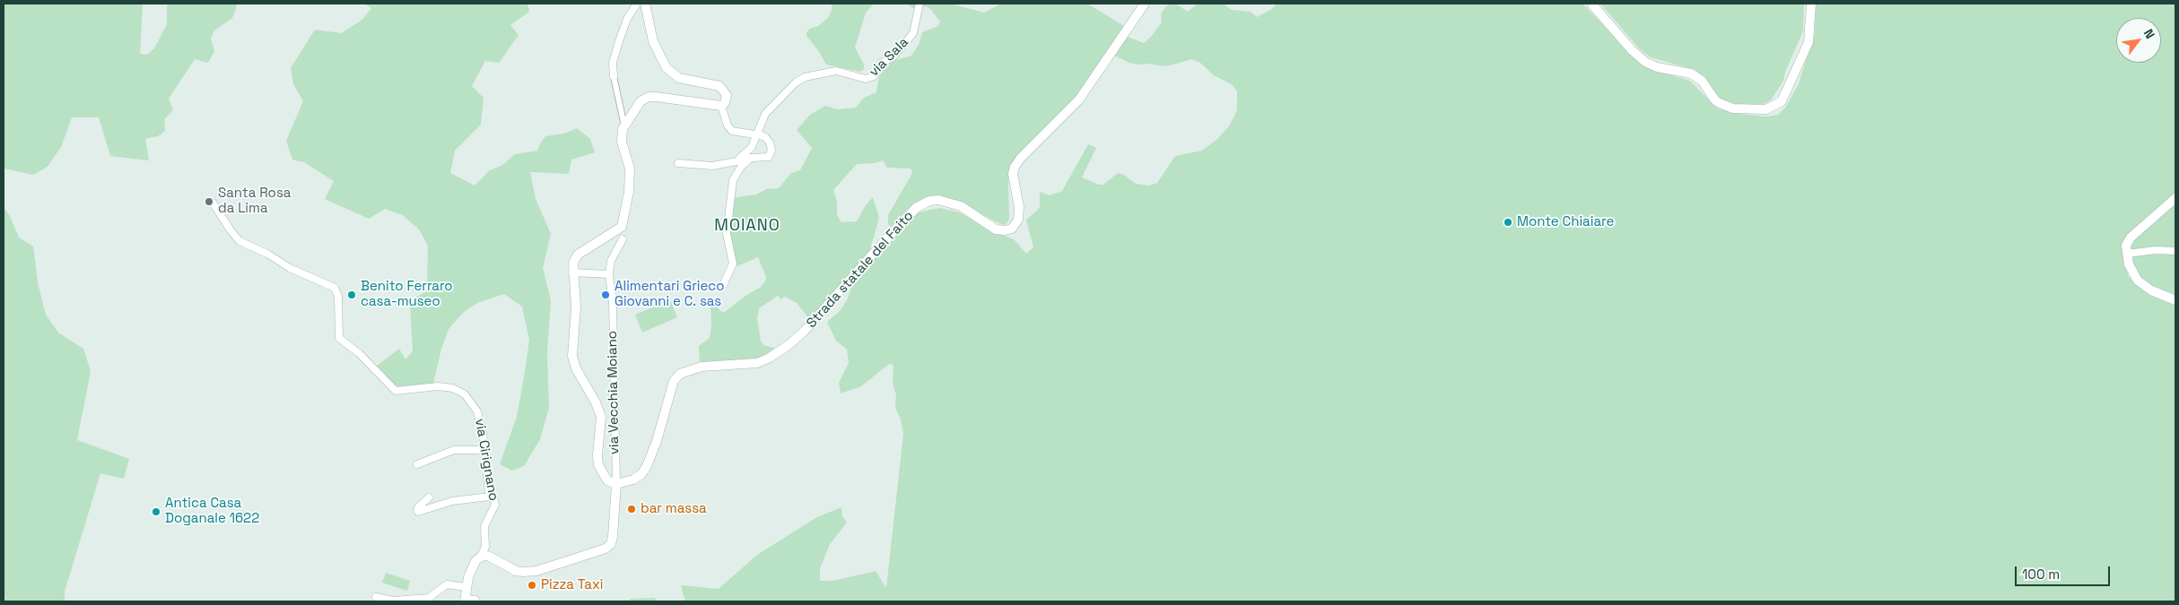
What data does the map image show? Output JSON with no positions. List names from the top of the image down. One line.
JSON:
{"streets":{"street":["via Sala","Strada statale del Faito","via Vecchia Moiano","via Cirignano"]},"crossings":[["Strada statale del Faito","via Vecchia Moiano"]],"districts":["MOIANO"],"places":["Santa Rosa da Lima","Monte Chiaiare","Benito Ferraro casa-museo","Alimentari Grieco Giovanni e C. sas","bar massa","Antica Casa Doganale 1622","Pizza Taxi"],"scale_bar":"100 m","north":"top right"}
